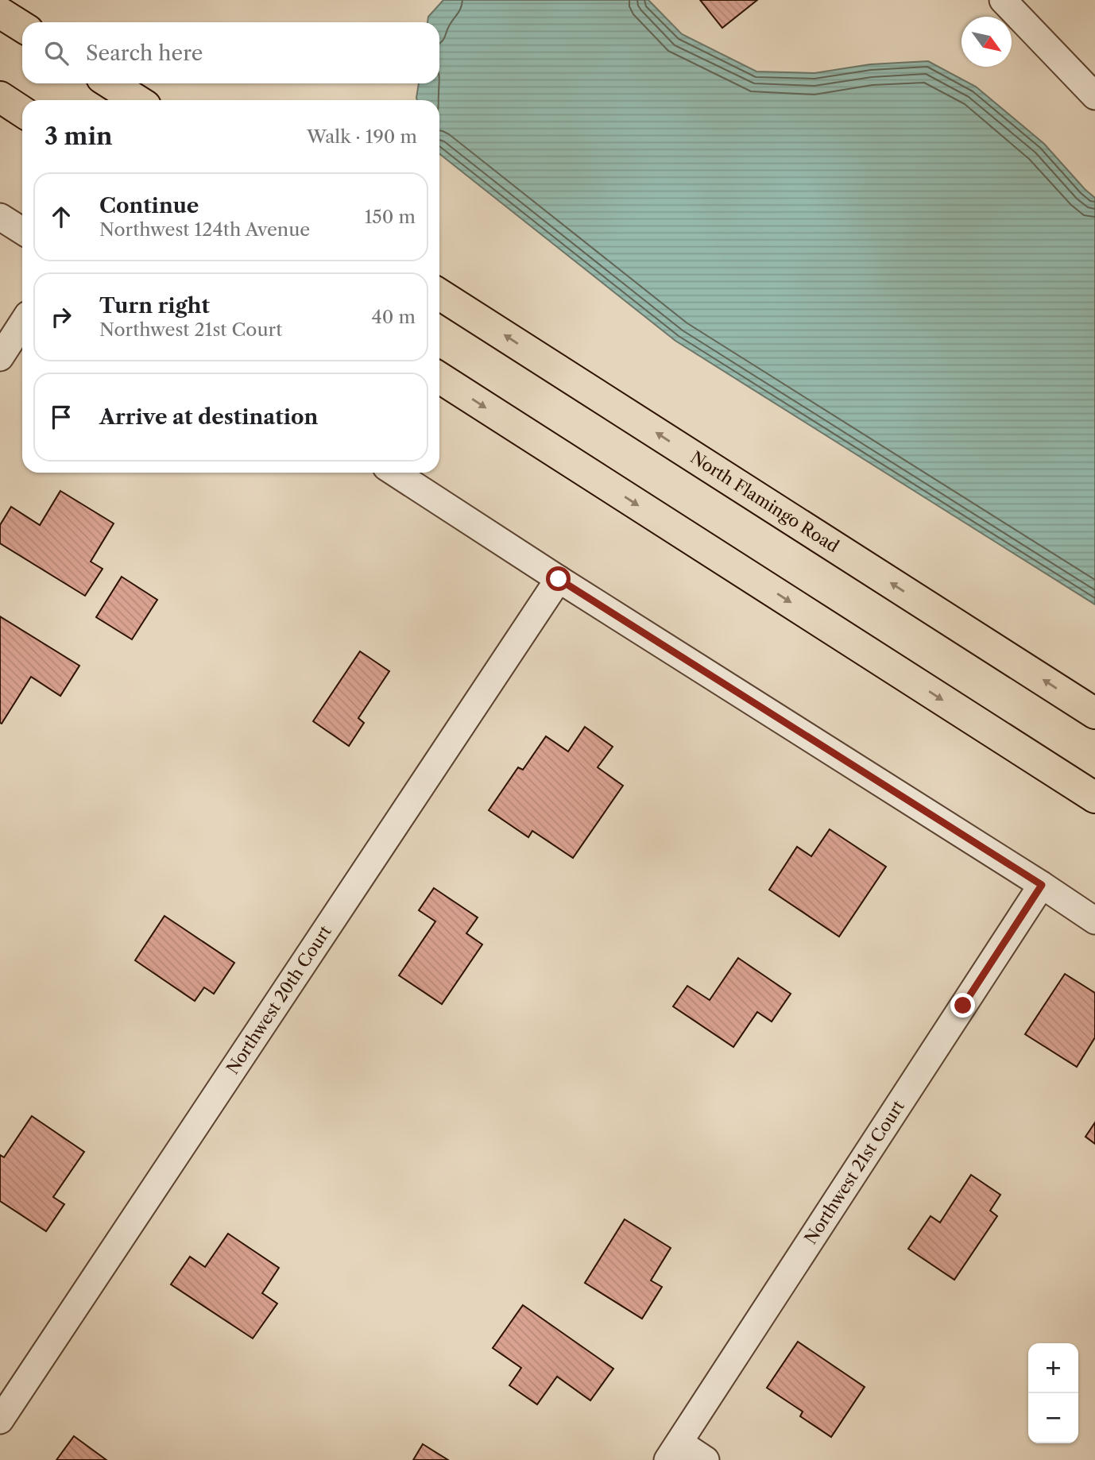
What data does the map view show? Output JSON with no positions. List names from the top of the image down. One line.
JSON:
{"streets":{"highway":["North Flamingo Road"],"street":["Northwest 20th Court","Northwest 21st Court"]},"north":"bottom right","page":{"search":"Search here","heading":["3 min","Walk · 190 m"],"list":[["Continue","Northwest 124th Avenue","150 m"],["Turn right","Northwest 21st Court","40 m"],"Arrive at destination"],"map_buttons":["+","−"]}}
